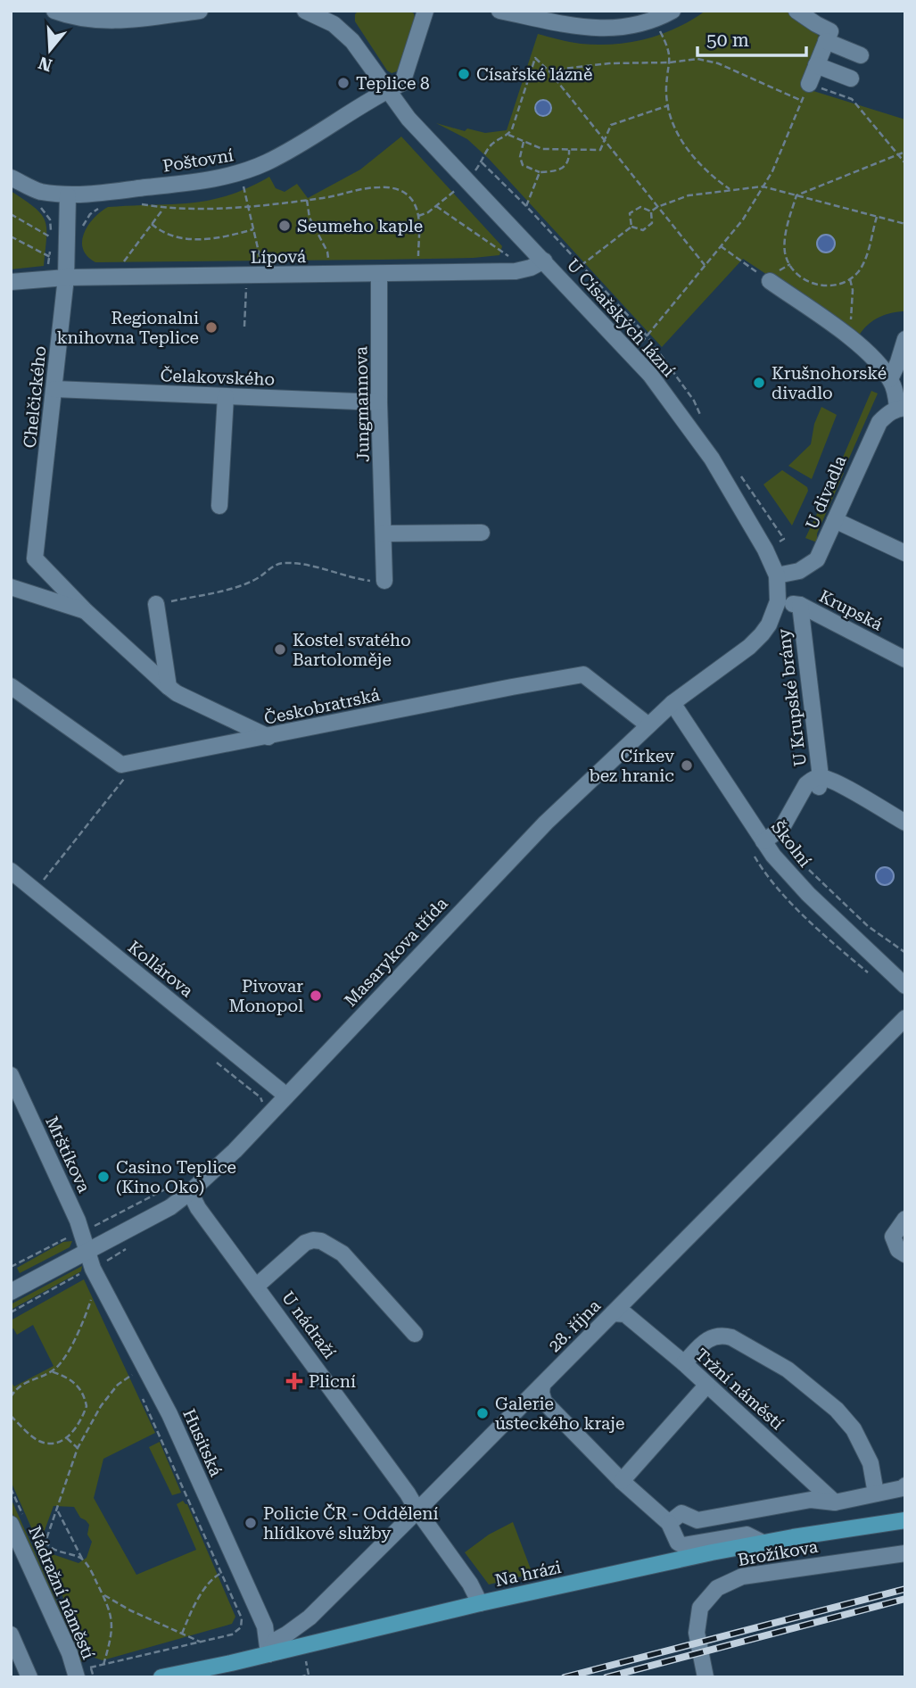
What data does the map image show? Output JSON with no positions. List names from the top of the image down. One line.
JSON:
{"streets":{"main road":["Na hrázi"],"street":["Poštovní","Lípová","U Císařských lázní","Čelakovského","Chelčického","Jungmannova","U divadla","Krupská","U Krupské brány","Českobratrská","Školní","Masarykova třída","Kollárova","Mrštíkova","U nádraží","28. října","Tržní náměstí","Husitská","Brožíkova","Nádražní náměstí"]},"crossings":[["Poštovní","U Císařských lázní"],["Lípová","U Císařských lázní"],["Lípová","Chelčického"],["Lípová","Jungmannova"],["U Císařských lázní","U divadla"],["U Císařských lázní","Krupská"],["U Císařských lázní","Masarykova třída"],["Čelakovského","Chelčického"],["Čelakovského","Jungmannova"],["Chelčického","Českobratrská"],["Krupská","U Krupské brány"],["Krupská","Masarykova třída"],["Českobratrská","Masarykova třída"],["Školní","Masarykova třída"],["Masarykova třída","Kollárova"],["Masarykova třída","Mrštíkova"],["Masarykova třída","U nádraží"],["Masarykova třída","Husitská"],["Mrštíkova","Husitská"],["U nádraží","28. října"],["U nádraží","Na hrázi"],["28. října","Tržní náměstí"],["28. října","Husitská"],["28. října","Na hrázi"],["Husitská","Na hrázi"]],"places":{"other":["Císařské lázně","Teplice 8","Seumeho kaple","Regionalni knihovna Teplice","Krušnohorské divadlo","Kostel svatého Bartoloměje","Církev bez hranic","Pivovar Monopol","Casino Teplice (Kino Oko)","Galerie ústeckého kraje","Policie ČR - Oddělení hlídkové služby"],"health":["Plicní"]},"scale_bar":"50 m","north":"bottom"}
